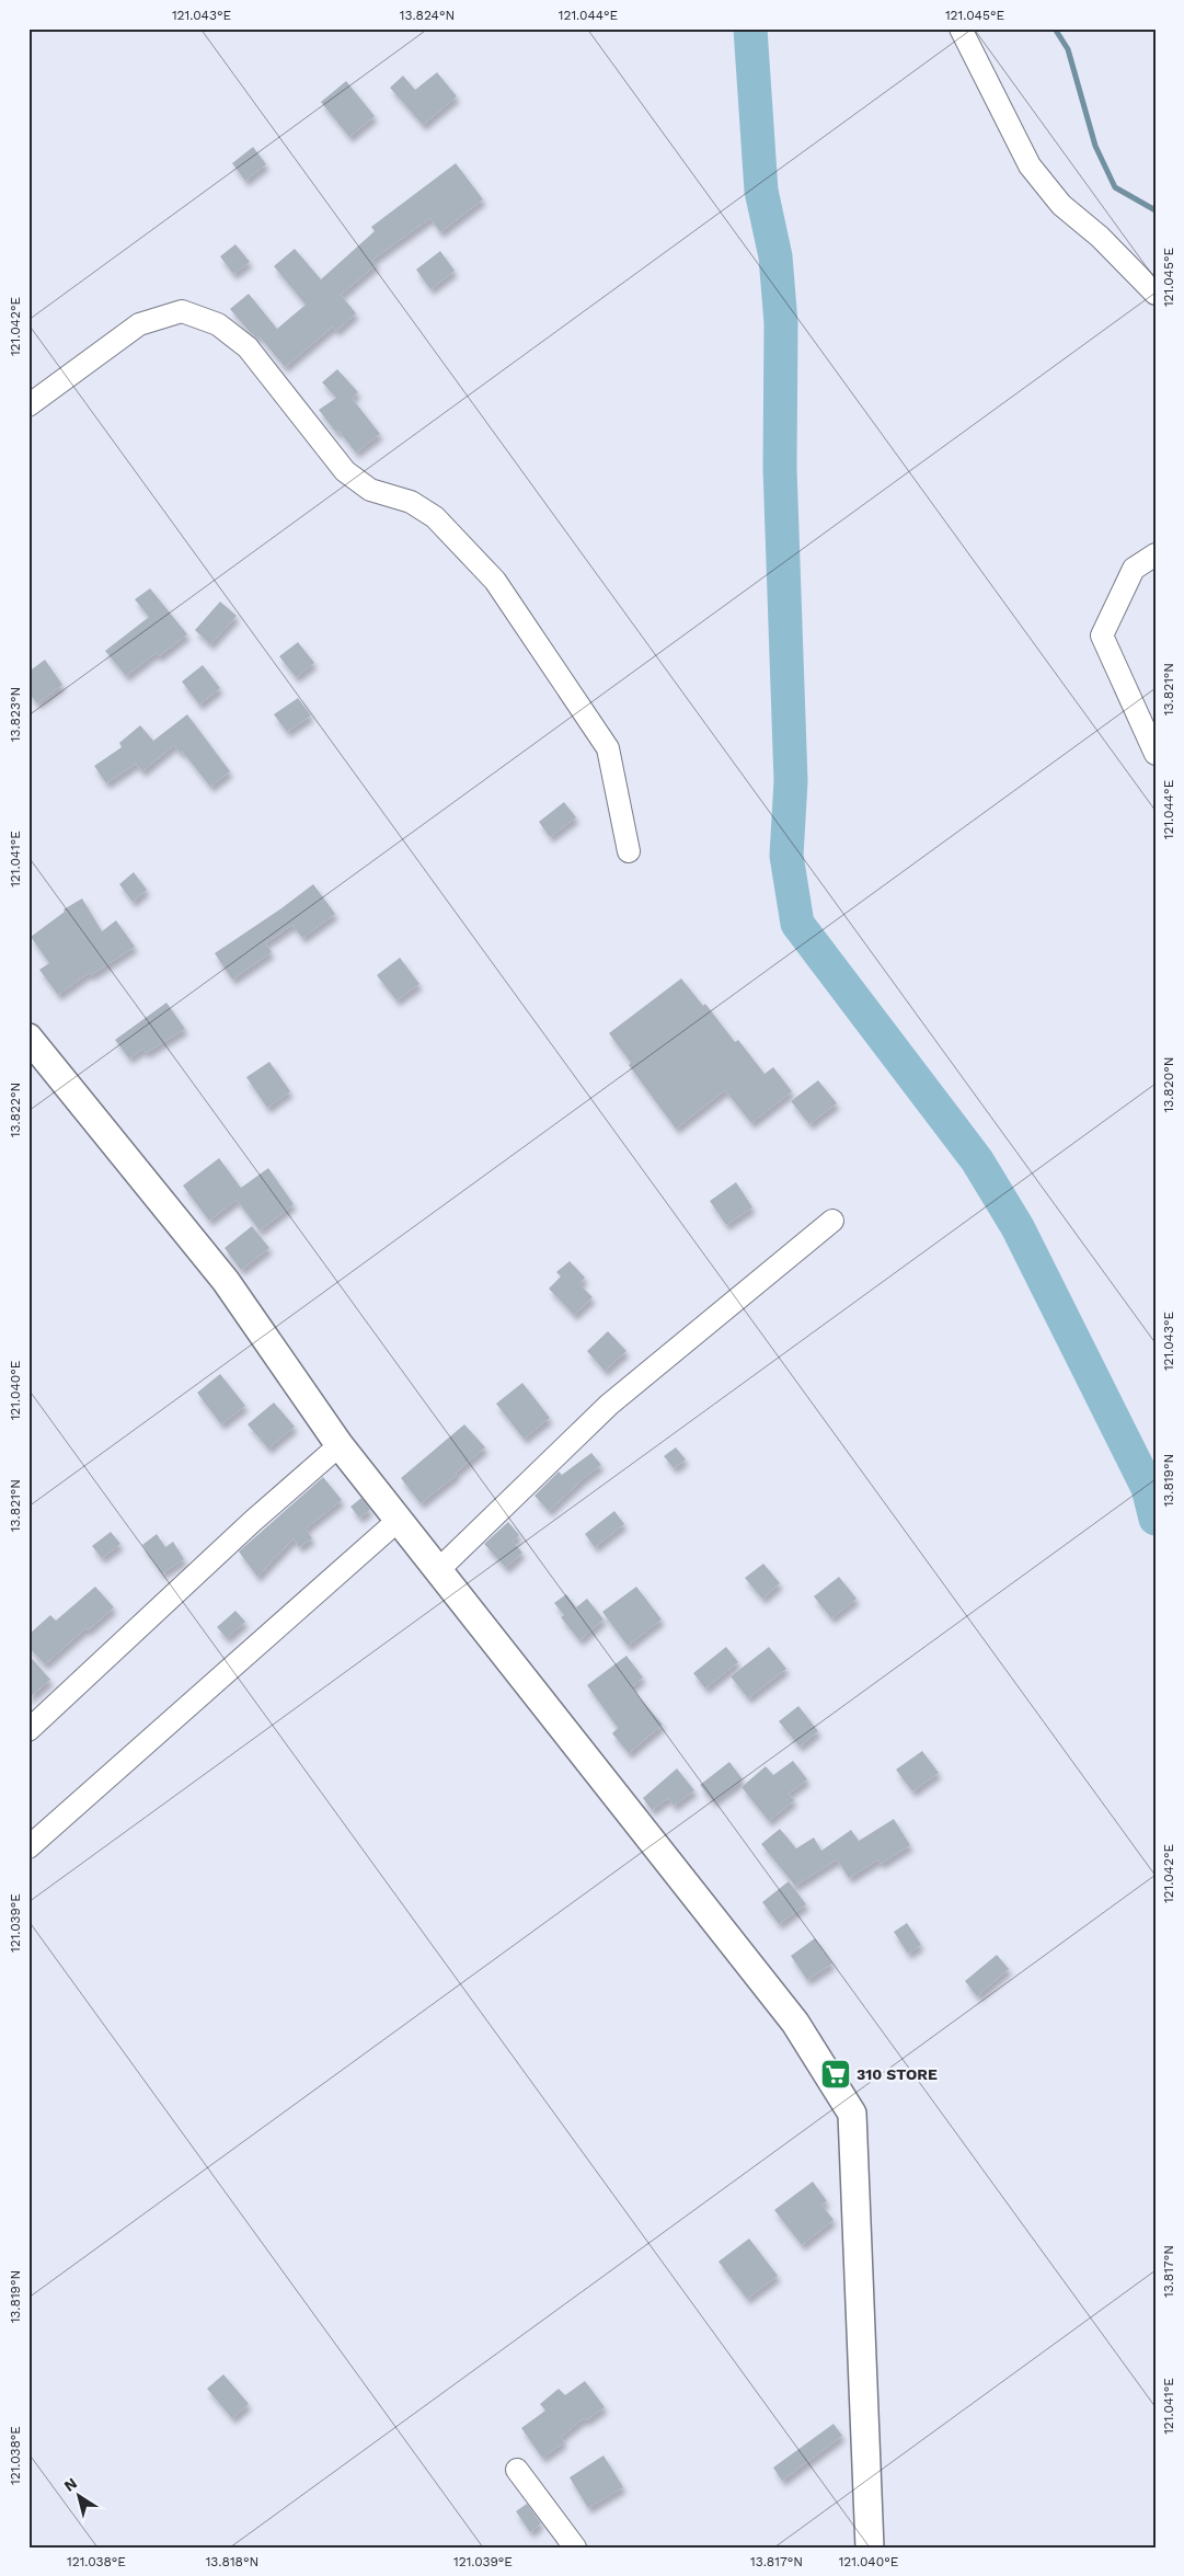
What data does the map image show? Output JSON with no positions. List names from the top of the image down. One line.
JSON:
{"places":{"supermarket":["310 STORE"]},"north":"top left","coordinates":["121.043°E","13.824°N","121.044°E","121.045°E","121.042°E","13.821°N","13.823°N","121.041°E","13.820°N","13.822°N","121.040°E","13.819°N","121.039°E","13.817°N","121.038°E","13.818°N"]}
